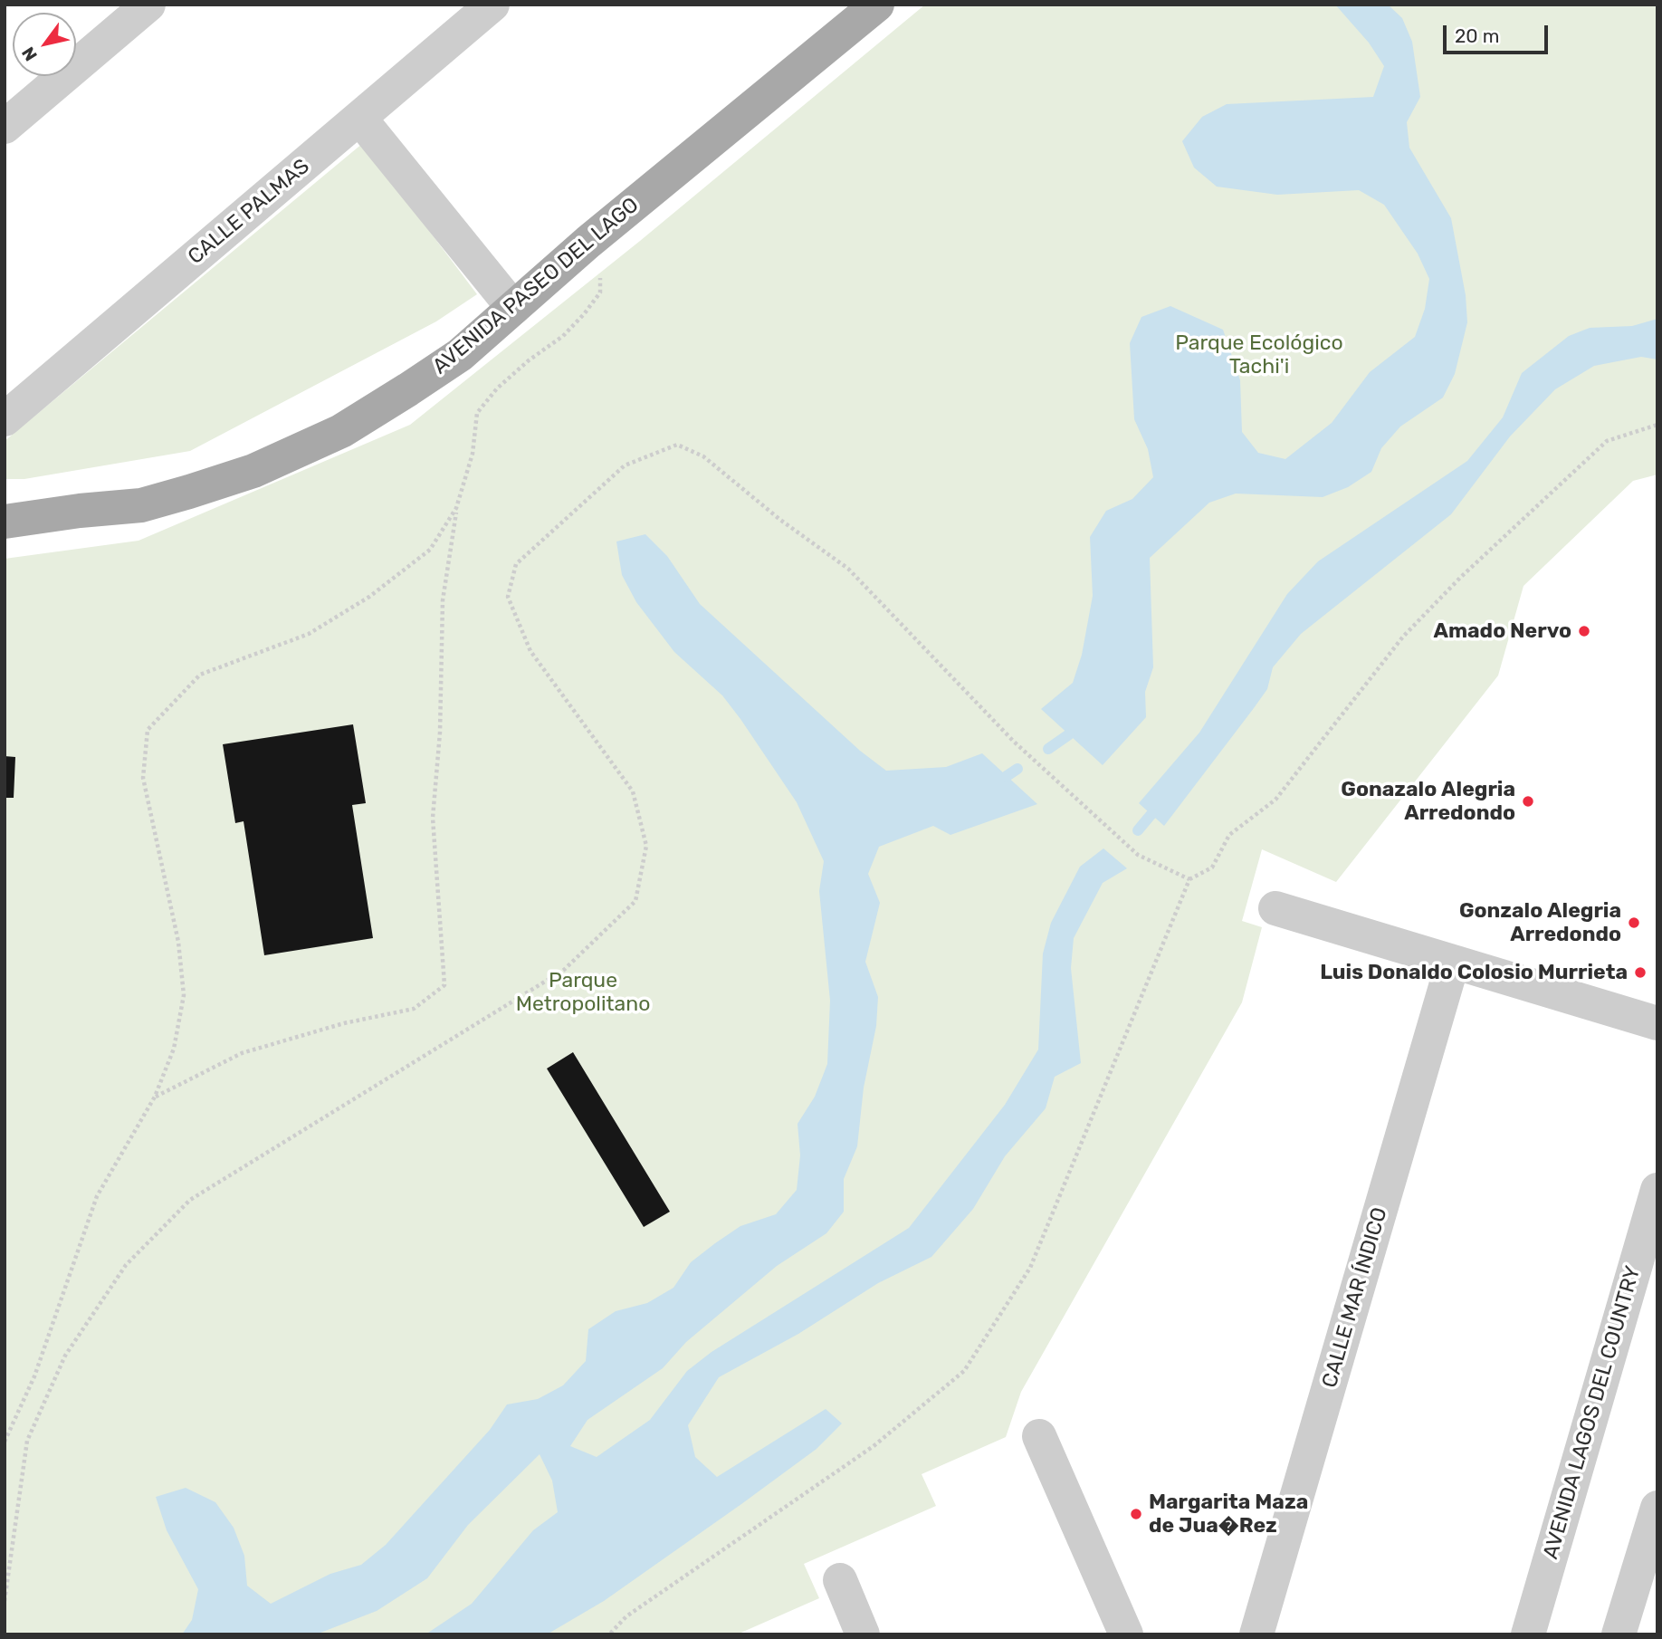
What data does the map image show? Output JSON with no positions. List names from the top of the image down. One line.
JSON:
{"streets":{"main road":["AVENIDA PASEO DEL LAGO"],"street":["CALLE PALMAS","CALLE MAR ÍNDICO","AVENIDA LAGOS DEL COUNTRY"]},"parks":["Parque Ecológico Tachi'i","Parque Metropolitano"],"places":["Amado Nervo","Gonazalo Alegria Arredondo","Gonzalo Alegria Arredondo","Luis Donaldo Colosio Murrieta","Margarita Maza de Jua�Rez"],"scale_bar":"20 m","north":"bottom left"}
